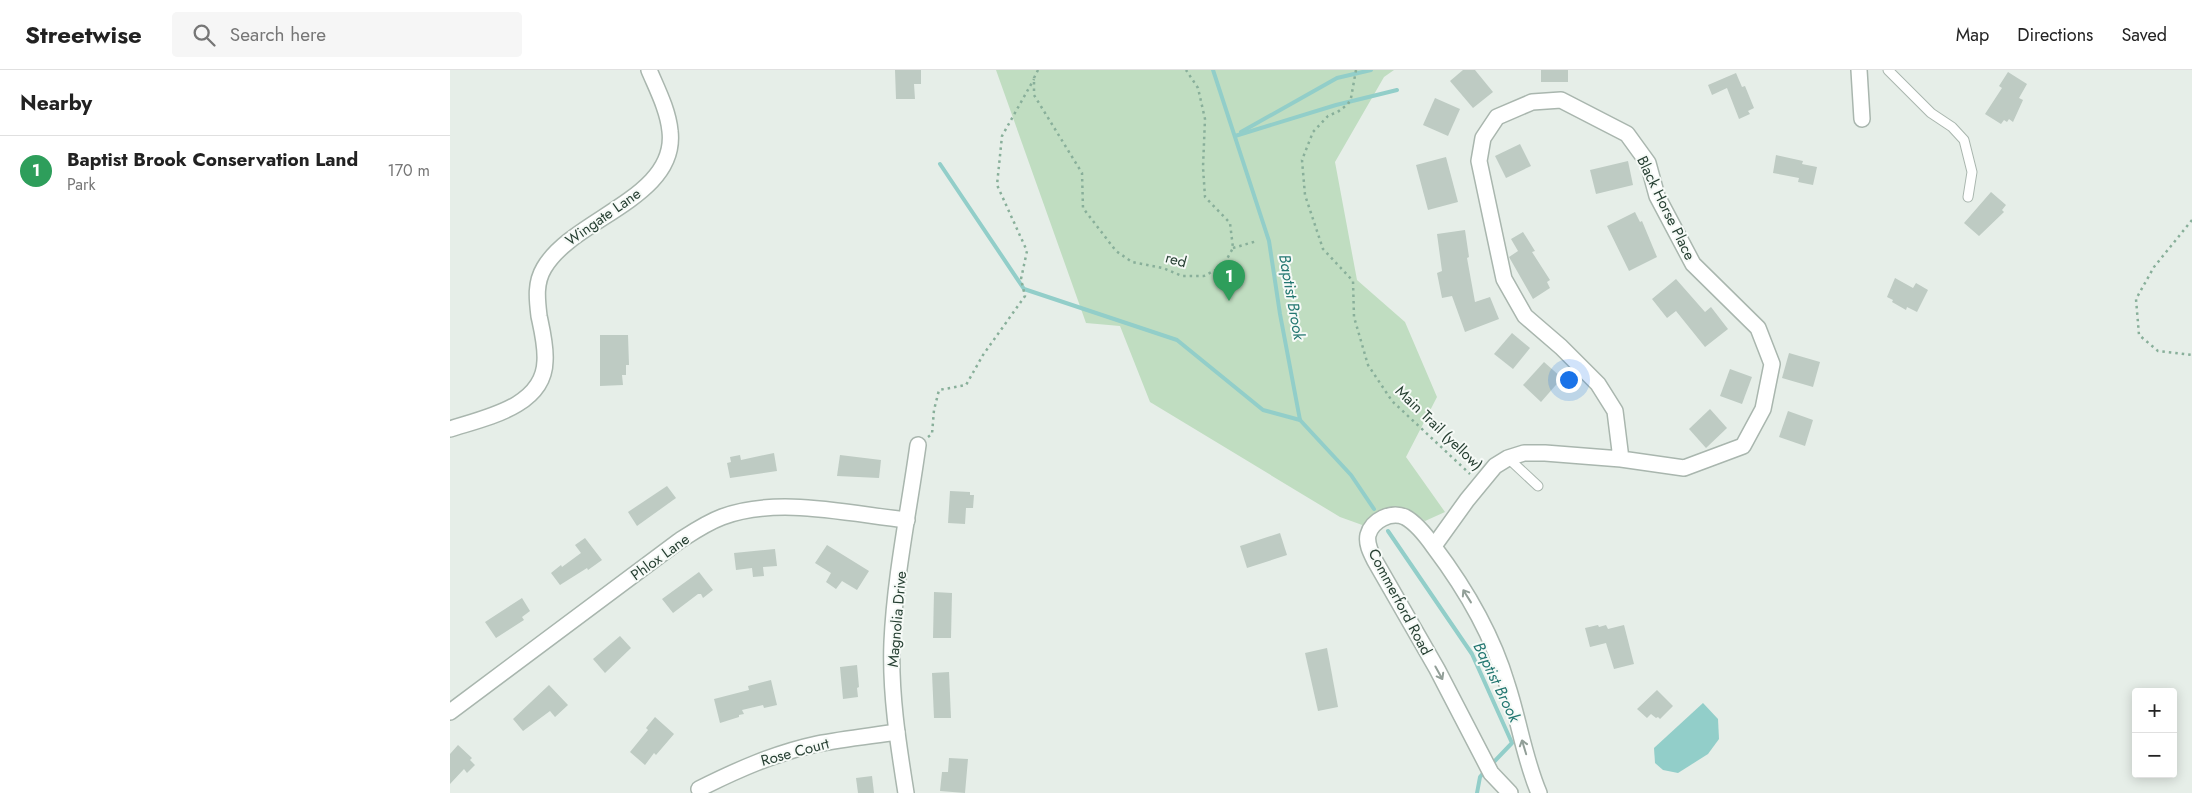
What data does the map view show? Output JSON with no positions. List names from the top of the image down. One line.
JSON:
{"streets":{"street":["Black Horse Place","Wingate Lane","Phlox Lane","Commerford Road","Magnolia Drive","Rose Court"],"path":["red","Main Trail (yellow)"]},"crossings":[["Black Horse Place","Main Trail (yellow)"],["Black Horse Place","Commerford Road"],["Phlox Lane","Magnolia Drive"],["Magnolia Drive","Rose Court"]],"water":["Baptist Brook"],"page":{"header":"Streetwise","search":"Search here","nav":["Map","Directions","Saved"],"heading":"Nearby","list":[{"mark":"1","name":"Baptist Brook Conservation Land","note":"Park","value":"170 m"}],"pins":"1","map_buttons":["+","−"]}}
